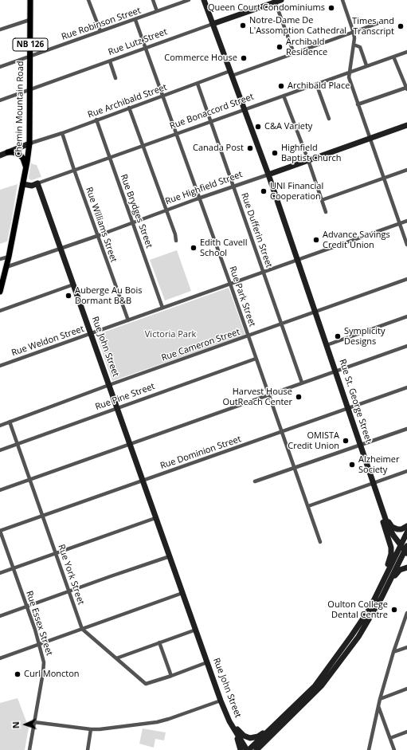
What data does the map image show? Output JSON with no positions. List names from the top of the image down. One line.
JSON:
{"streets":{"main road":["Rue Lutz Street","NB 126","Chemin Mountain Road","Rue Bonaccord Street","Rue Highfield Street","Rue John Street","Rue St. George Street"],"street":["Rue Robinson Street","Rue Archibald Street","Rue Brydges Street","Rue Williams Street","Rue Dufferin Street","Rue Park Street","Rue Weldon Street","Rue Cameron Street","Rue Pine Street","Rue Dominion Street","Rue York Street","Rue Essex Street"]},"crossings":[["Rue Robinson Street","Chemin Mountain Road"],["Rue Robinson Street","Rue Park Street"],["Rue Lutz Street","Chemin Mountain Road"],["Rue Lutz Street","Rue Park Street"],["Rue Lutz Street","Rue St. George Street"],["Rue Archibald Street","Chemin Mountain Road"],["Rue Archibald Street","Rue Brydges Street"],["Rue Archibald Street","Rue Williams Street"],["Rue Archibald Street","Rue Dufferin Street"],["Rue Archibald Street","Rue Park Street"],["Rue Archibald Street","Rue St. George Street"],["Chemin Mountain Road","Rue Bonaccord Street"],["Chemin Mountain Road","Rue Highfield Street"],["Rue Bonaccord Street","Rue Brydges Street"],["Rue Bonaccord Street","Rue Williams Street"],["Rue Bonaccord Street","Rue Dufferin Street"],["Rue Bonaccord Street","Rue Park Street"],["Rue Bonaccord Street","Rue John Street"],["Rue Bonaccord Street","Rue St. George Street"],["Rue Highfield Street","Rue Brydges Street"],["Rue Highfield Street","Rue Williams Street"],["Rue Highfield Street","Rue Dufferin Street"],["Rue Highfield Street","Rue Park Street"],["Rue Highfield Street","Rue John Street"],["Rue Highfield Street","Rue St. George Street"],["Rue Brydges Street","Rue Weldon Street"],["Rue Williams Street","Rue Weldon Street"],["Rue Dufferin Street","Rue Weldon Street"],["Rue Dufferin Street","Rue Cameron Street"],["Rue Park Street","Rue Weldon Street"],["Rue Park Street","Rue Cameron Street"],["Rue Park Street","Rue Pine Street"],["Rue Park Street","Rue Dominion Street"],["Rue Weldon Street","Rue John Street"],["Rue Weldon Street","Rue St. George Street"],["Rue Cameron Street","Rue John Street"],["Rue Cameron Street","Rue St. George Street"],["Rue Cameron Street","Rue York Street"],["Rue John Street","Rue Pine Street"],["Rue John Street","Rue Dominion Street"],["Rue Pine Street","Rue York Street"],["Rue St. George Street","Rue Dominion Street"],["Rue Dominion Street","Rue York Street"],["Rue Dominion Street","Rue Essex Street"]],"parks":["Victoria Park"],"places":["Queen Court Condominiums","Notre-Dame De L'Assomption Cathedral","Times and Transcript","Archibald Residence","Commerce House","Archibald Place","C&A Variety","Canada Post","Highfield Baptist Church","UNI Financial Cooperation","Advance Savings Credit Union","Edith Cavell School","Auberge Au Bois Dormant B&B","Symplicity Designs","Harvest House OutReach Center","OMISTA Credit Union","Alzheimer Society","Oulton College Dental Centre","Curl Moncton"],"north":"left"}
